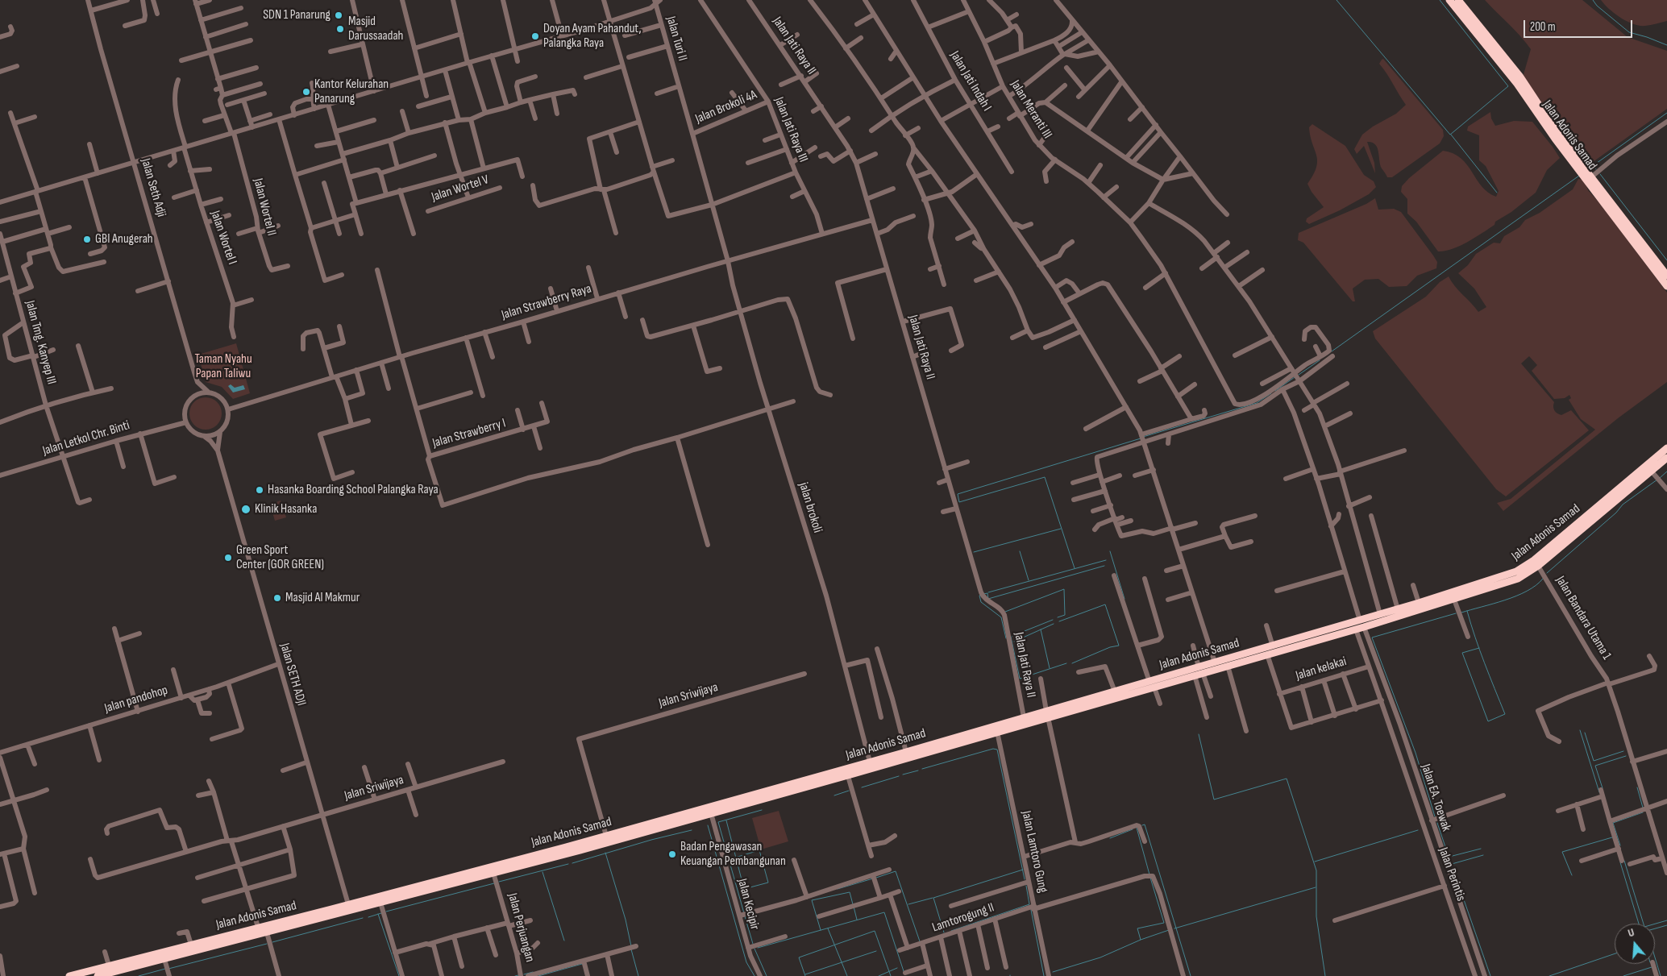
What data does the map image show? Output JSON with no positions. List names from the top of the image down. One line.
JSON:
{"streets":{"highway":["Jalan Adonis Samad"],"street":["Jalan Turi II","Jalan Jati Raya II","Jalan Jati Indah I","Jalan Brokoli 4A","Jalan Meranti III","Jalan Jati Raya III","Jalan Seth Adji","Jalan Wortel V","Jalan Wortel II","Jalan Wortel I","Jalan Strawberry Raya","Jalan Tmg. Kanyep III","Jalan Strawberry I","Jalan Letkol Chr. Binti","jalan brokoli","Jalan Bandara Utama 1","Jalan kelakai","Jalan SETH ADJI","Jalan Sriwijaya","Jalan pandohop","Jalan EA. Toewak","Jalan Lamtoro Gung","Jalan Perintis","Jalan Kecipir","Lamtorogung II","Jalan Perjuangan"]},"crossings":[["Jalan Turi II","Jalan Brokoli 4A"],["Jalan Turi II","jalan brokoli"],["Jalan Jati Raya II","Jalan Adonis Samad"],["Jalan Jati Raya II","Jalan Strawberry Raya"],["Jalan Brokoli 4A","Jalan Jati Raya III"],["Jalan Jati Raya III","Jalan Strawberry Raya"],["Jalan Adonis Samad","jalan brokoli"],["Jalan Adonis Samad","Jalan SETH ADJI"],["Jalan Adonis Samad","Jalan Sriwijaya"],["Jalan Adonis Samad","Jalan EA. Toewak"],["Jalan Strawberry Raya","Jalan Strawberry I"],["Jalan Strawberry Raya","Jalan Letkol Chr. Binti"],["Jalan Strawberry Raya","jalan brokoli"],["Jalan Tmg. Kanyep III","Jalan Letkol Chr. Binti"],["Jalan kelakai","Jalan Perintis"],["Jalan SETH ADJI","Jalan Sriwijaya"],["Jalan SETH ADJI","Jalan pandohop"],["Jalan Lamtoro Gung","Lamtorogung II"]],"parks":["Taman Nyahu Papan Taliwu"],"places":["SDN 1 Panarung","Masjid Darussaadah","Doyan Ayam Pahandut, Palangka Raya","Kantor Kelurahan Panarung","GBI Anugerah","Hasanka Boarding School Palangka Raya","Klinik Hasanka","Green Sport Center (GOR GREEN)","Masjid Al Makmur","Badan Pengawasan Keuangan Pembangunan"],"scale_bar":"200 m","north":"top"}
